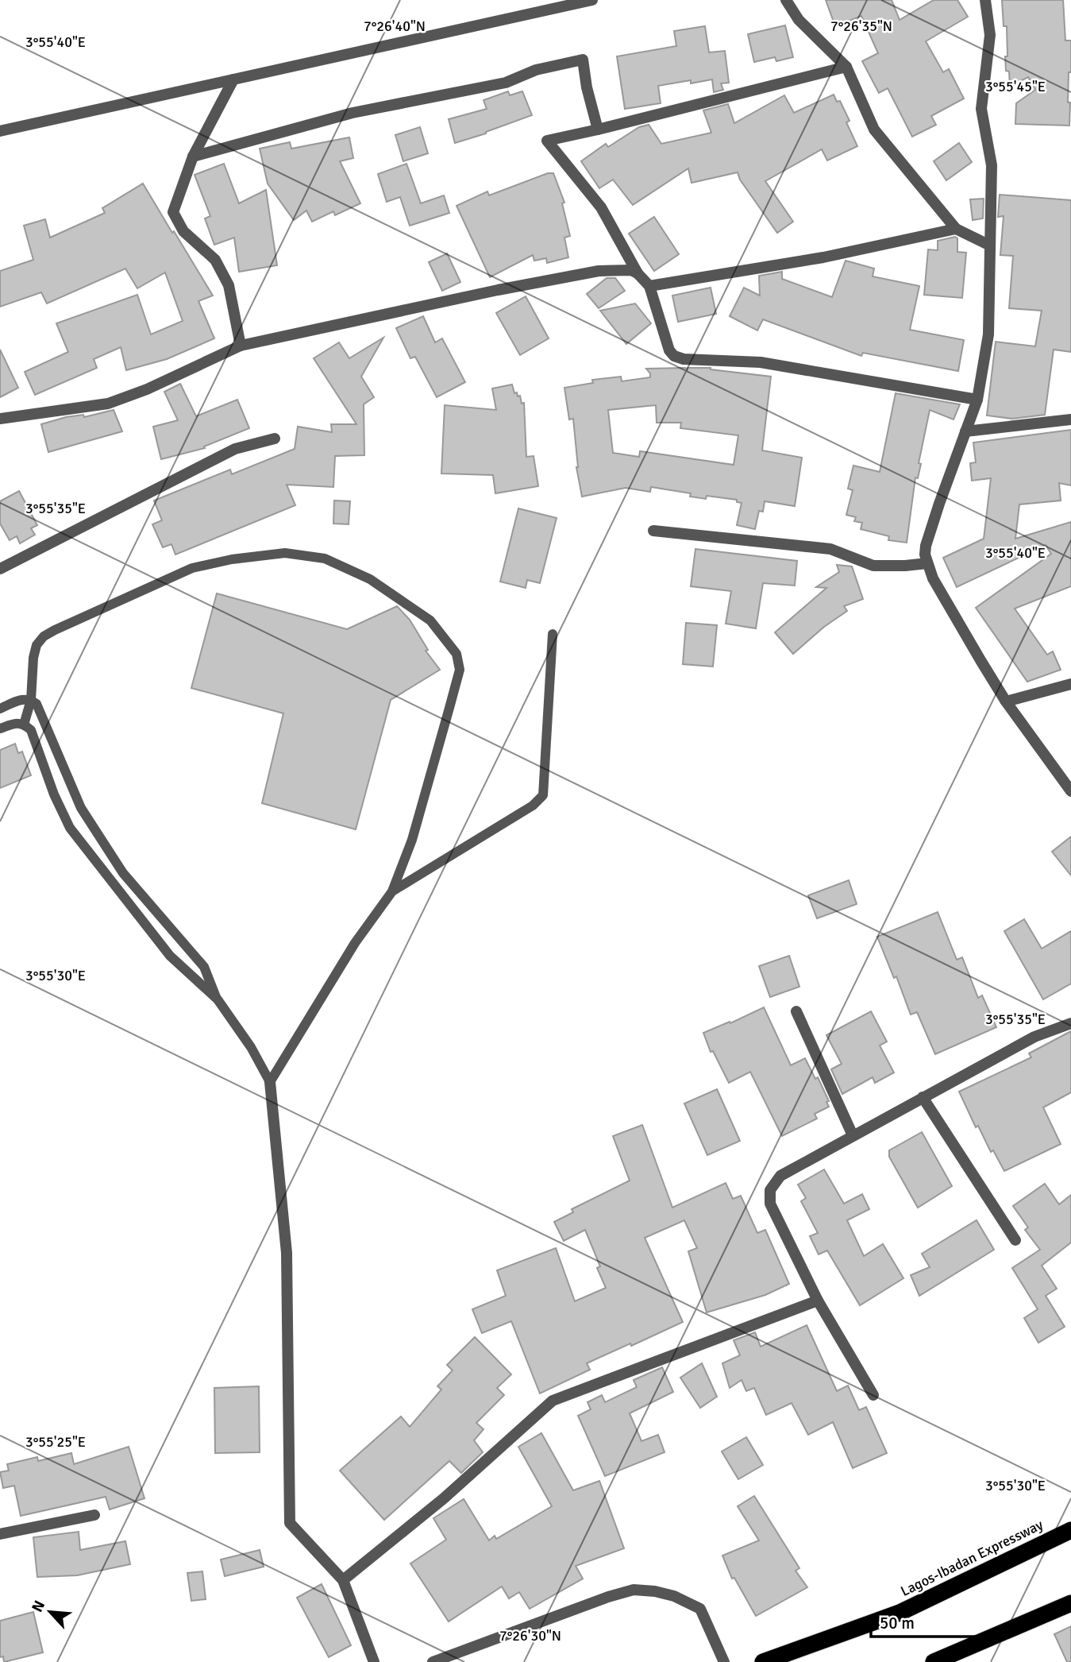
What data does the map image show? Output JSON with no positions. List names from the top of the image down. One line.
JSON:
{"streets":{"highway":["Lagos-Ibadan Expressway"]},"scale_bar":"50 m","north":"top left","coordinates":["7°26'40\"N","7°26'35\"N","3°55'40\"E","3°55'45\"E","3°55'35\"E","3°55'30\"E","3°55'25\"E","7°26'30\"N"]}
